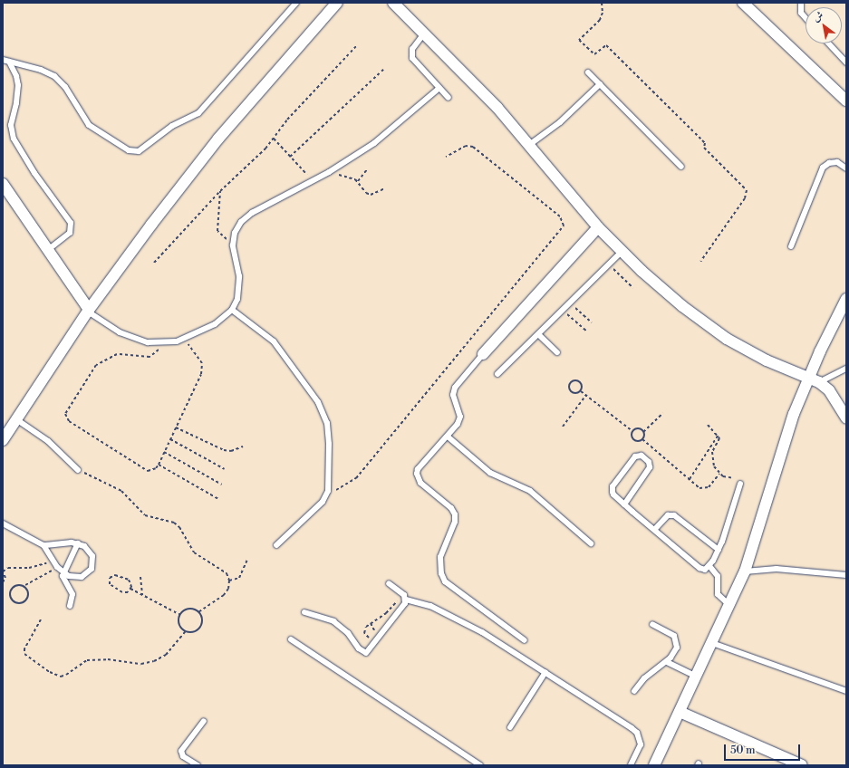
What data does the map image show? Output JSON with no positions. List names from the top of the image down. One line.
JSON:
{"scale_bar":"50 m","north":"top left"}
